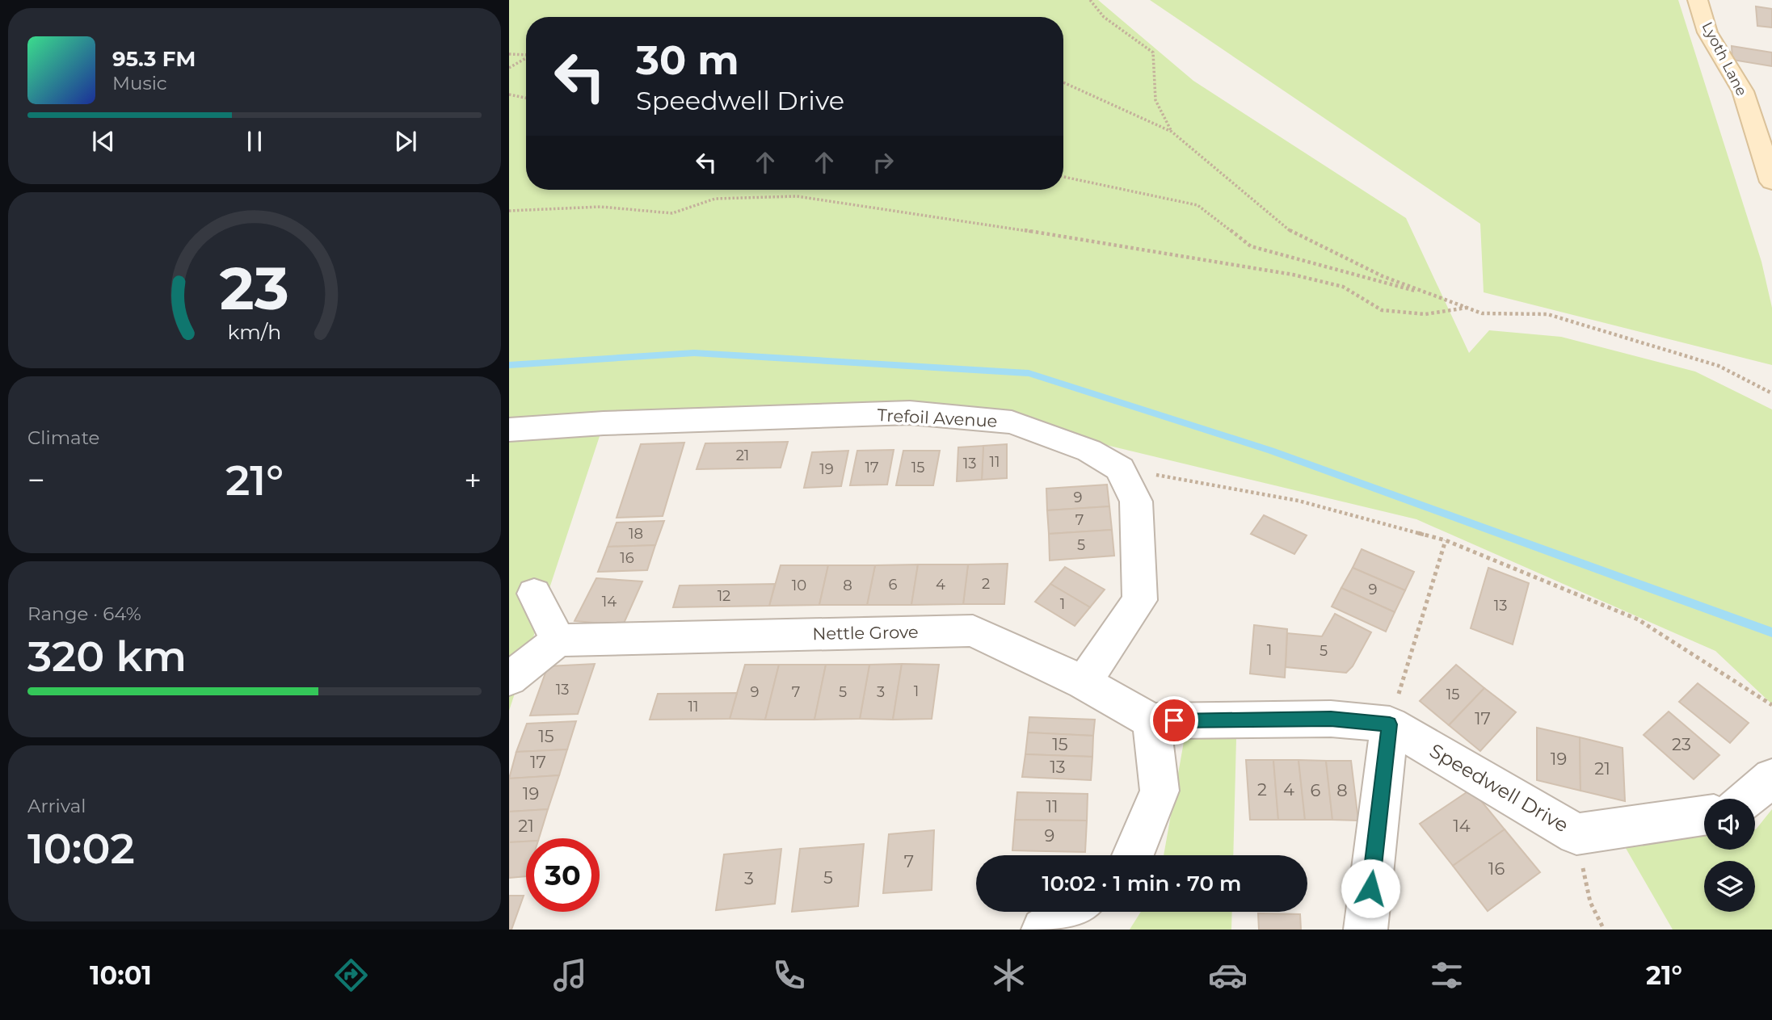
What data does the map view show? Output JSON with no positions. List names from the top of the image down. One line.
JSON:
{"streets":{"street":["Lyoth Lane","Trefoil Avenue","Nettle Grove","Speedwell Drive"]},"crossings":[["Nettle Grove","Speedwell Drive"]],"house_numbers":["21","11","13","17","15","19","9","7","18","5","16","2","6","4","10","8","9","12","14","1","13","1","5","13","1","9","7","5","3","15","11","17","15","15","23","19","17","13","21","2","4","6","8","19","11","21","14","9","7","16","5","3"],"page":{"turn":["30 m","Speedwell Drive"],"song":["95.3 FM","Music"],"tile":["Climate",["Range · 64%","320 km"],["Arrival","10:02"]],"heat":["−","21°","+"],"limit":"30","trip":"10:02 · 1 min · 70 m","tabs":["10:01","21°"],"gauge":["23","km/h"]}}
